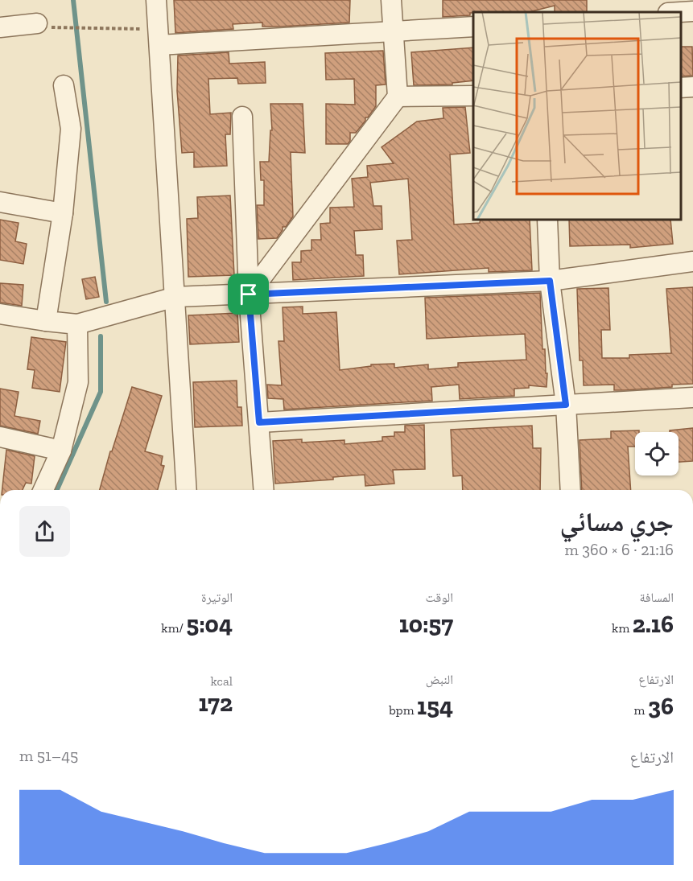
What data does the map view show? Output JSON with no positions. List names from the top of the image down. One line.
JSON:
{"page":{"heading":["جري مسائي","21:16 · 6 × 360 m"],"stats":[["المسافة","2.16 km"],["الوقت","10:57"],["الوتيرة","5:04 /km"],["الارتفاع","36 m"],["النبض","154 bpm"],["kcal","172"]],"chart":["الارتفاع","45–51 m"]}}
